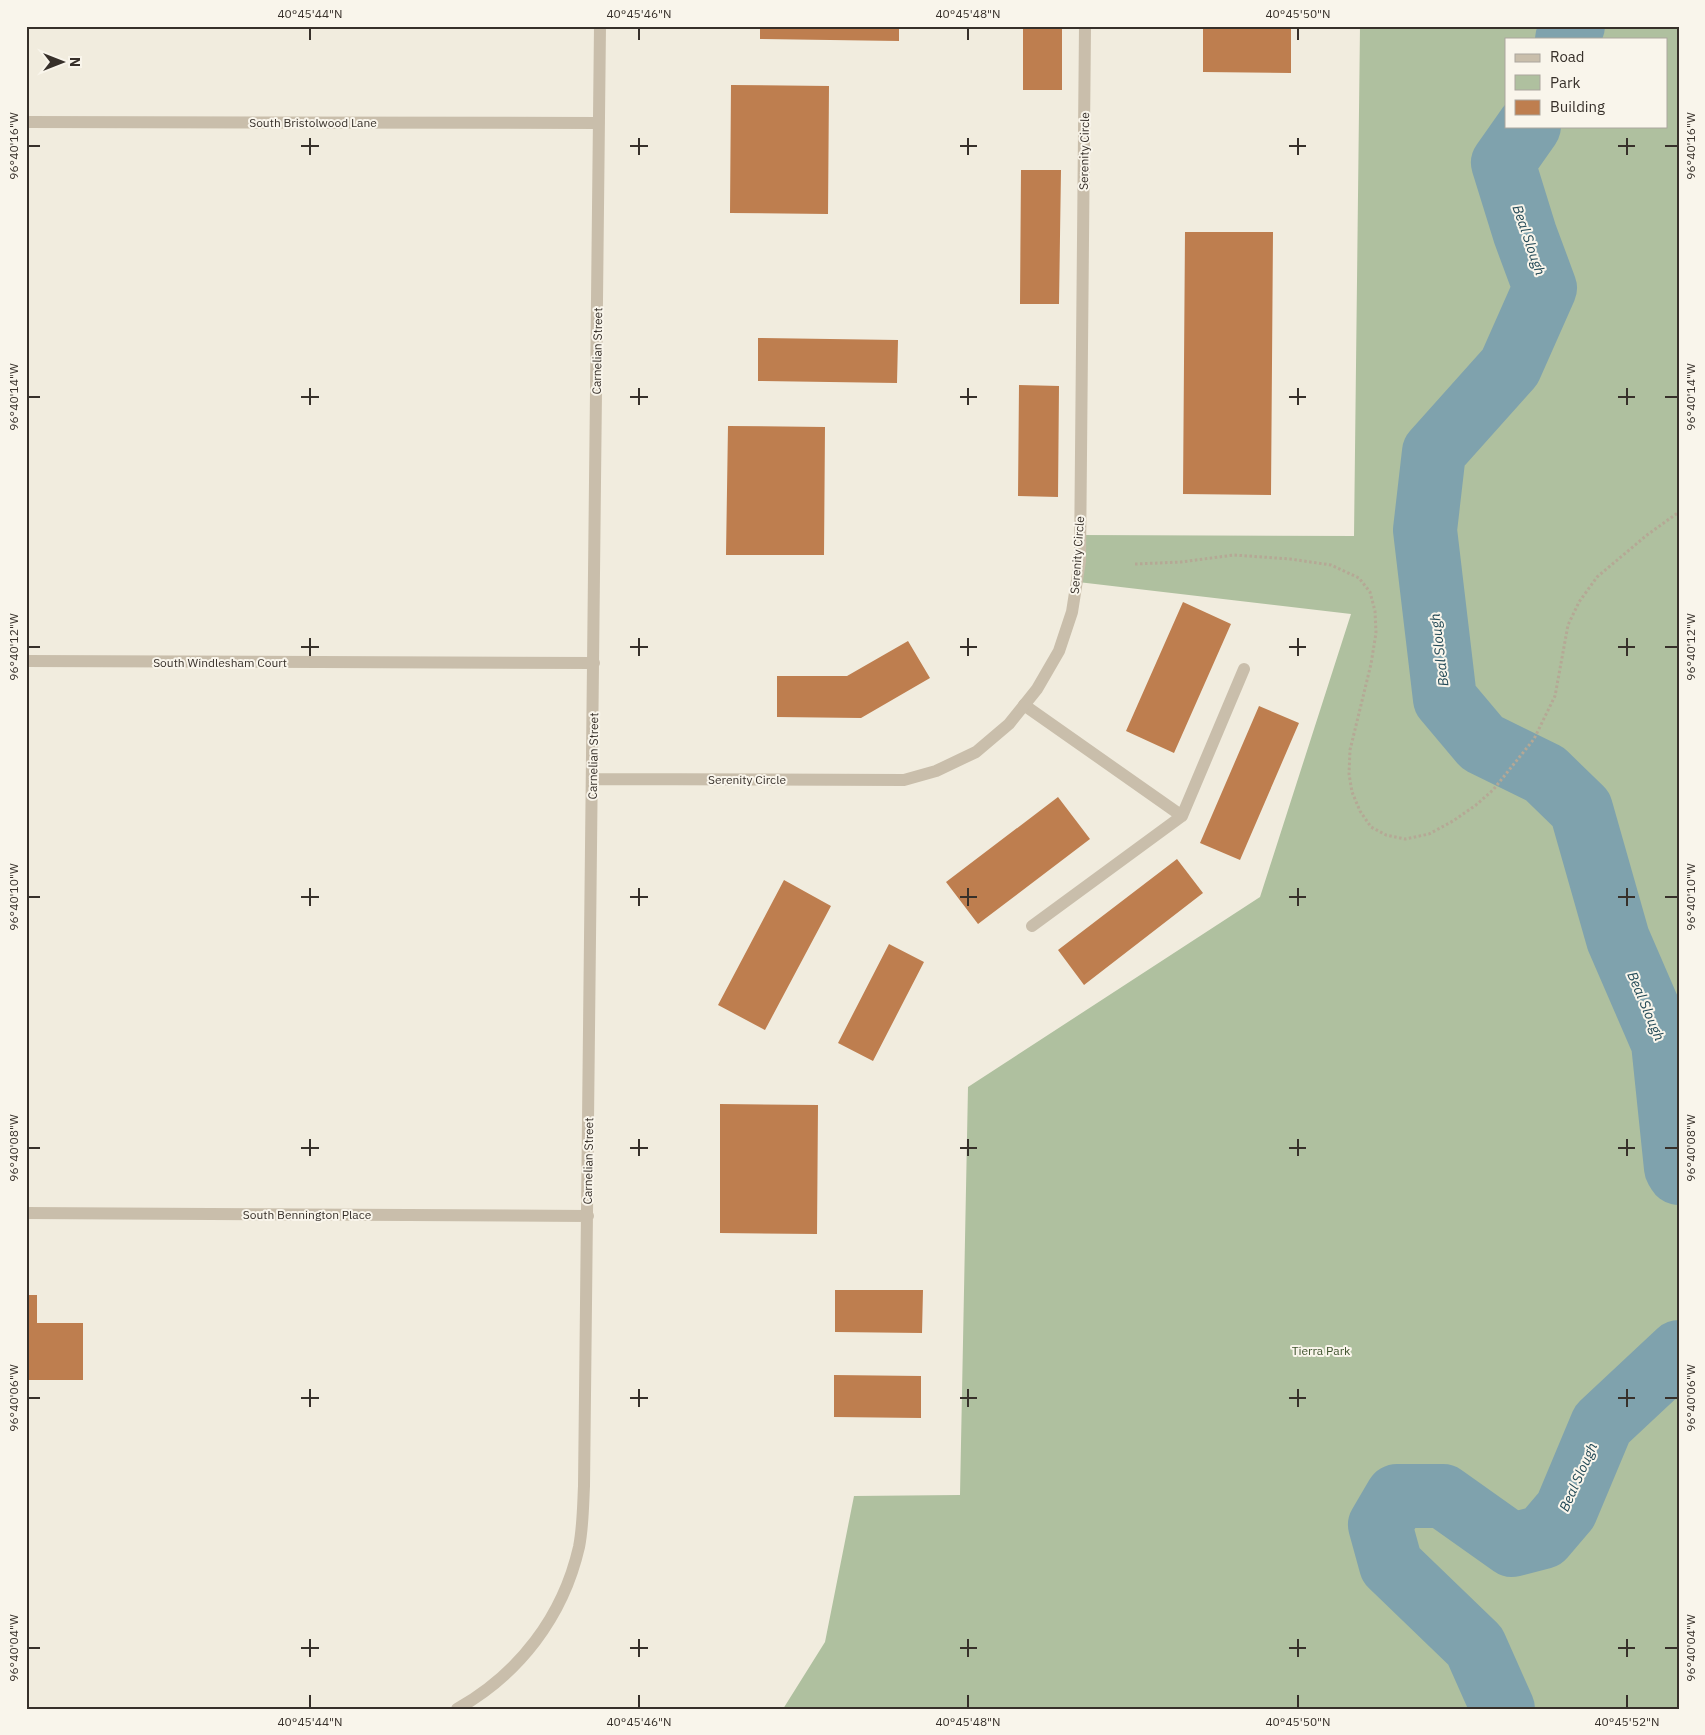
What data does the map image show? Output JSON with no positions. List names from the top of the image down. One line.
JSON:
{"streets":{"street":["South Bristolwood Lane","Serenity Circle","Carnelian Street","South Windlesham Court","South Bennington Place"]},"crossings":[["South Bristolwood Lane","Carnelian Street"],["Serenity Circle","Carnelian Street"],["Carnelian Street","South Windlesham Court"],["Carnelian Street","South Bennington Place"]],"water":["Beal Slough"],"parks":["Tierra Park"],"legend":["Road","Park","Building"],"north":"right","coordinates":["40°45'44\"N","40°45'46\"N","40°45'48\"N","40°45'50\"N","96°40'16\"W","96°40'14\"W","96°40'12\"W","96°40'10\"W","96°40'08\"W","96°40'06\"W","96°40'04\"W","40°45'52\"N"]}
